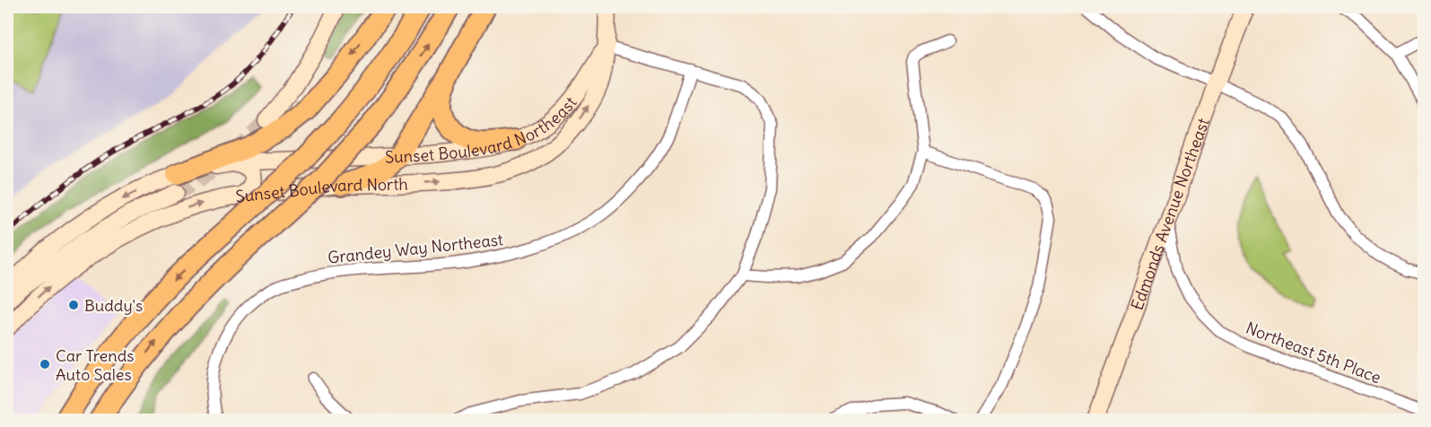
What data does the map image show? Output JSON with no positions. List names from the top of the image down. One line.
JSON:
{"streets":{"main road":["Sunset Boulevard Northeast","Sunset Boulevard North","Edmonds Avenue Northeast"],"street":["Grandey Way Northeast","Northeast 5th Place"]},"crossings":[["Sunset Boulevard Northeast","Sunset Boulevard North"],["Edmonds Avenue Northeast","Northeast 5th Place"]],"places":["Buddy's","Car Trends Auto Sales"]}
